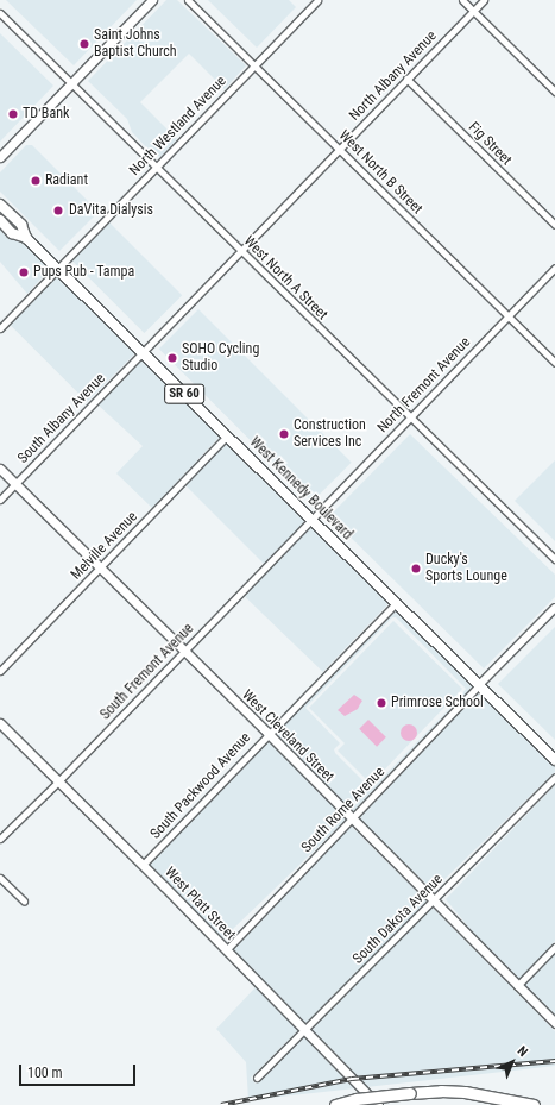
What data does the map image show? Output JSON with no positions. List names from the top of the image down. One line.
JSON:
{"streets":{"main road":["SR 60","West Kennedy Boulevard","West Cleveland Street","West Platt Street"],"street":["North Albany Avenue","North Westland Avenue","Fig Street","West North B Street","West North A Street","North Fremont Avenue","South Albany Avenue","Melville Avenue","South Fremont Avenue","South Packwood Avenue","South Rome Avenue","South Dakota Avenue"]},"crossings":[["North Albany Avenue","Fig Street"],["North Albany Avenue","West North B Street"],["North Albany Avenue","West North A Street"],["North Albany Avenue","South Albany Avenue"],["North Albany Avenue","West Kennedy Boulevard"],["North Westland Avenue","West North B Street"],["North Westland Avenue","West North A Street"],["North Westland Avenue","West Kennedy Boulevard"],["West North B Street","North Fremont Avenue"],["West North A Street","North Fremont Avenue"],["North Fremont Avenue","West Kennedy Boulevard"],["North Fremont Avenue","South Fremont Avenue"],["South Albany Avenue","West Kennedy Boulevard"],["South Albany Avenue","West Cleveland Street"],["West Kennedy Boulevard","Melville Avenue"],["West Kennedy Boulevard","South Fremont Avenue"],["West Kennedy Boulevard","South Packwood Avenue"],["West Kennedy Boulevard","South Rome Avenue"],["Melville Avenue","West Cleveland Street"],["South Fremont Avenue","West Cleveland Street"],["South Fremont Avenue","West Platt Street"],["West Cleveland Street","South Packwood Avenue"],["West Cleveland Street","South Rome Avenue"],["West Cleveland Street","South Dakota Avenue"],["South Packwood Avenue","West Platt Street"],["South Rome Avenue","West Platt Street"],["West Platt Street","South Dakota Avenue"]],"places":["Saint Johns Baptist Church","TD Bank","Radiant","DaVita Dialysis","Pups Pub - Tampa","SOHO Cycling Studio","Construction Services Inc","Ducky's Sports Lounge","Primrose School"],"scale_bar":"100 m","north":"top right"}
